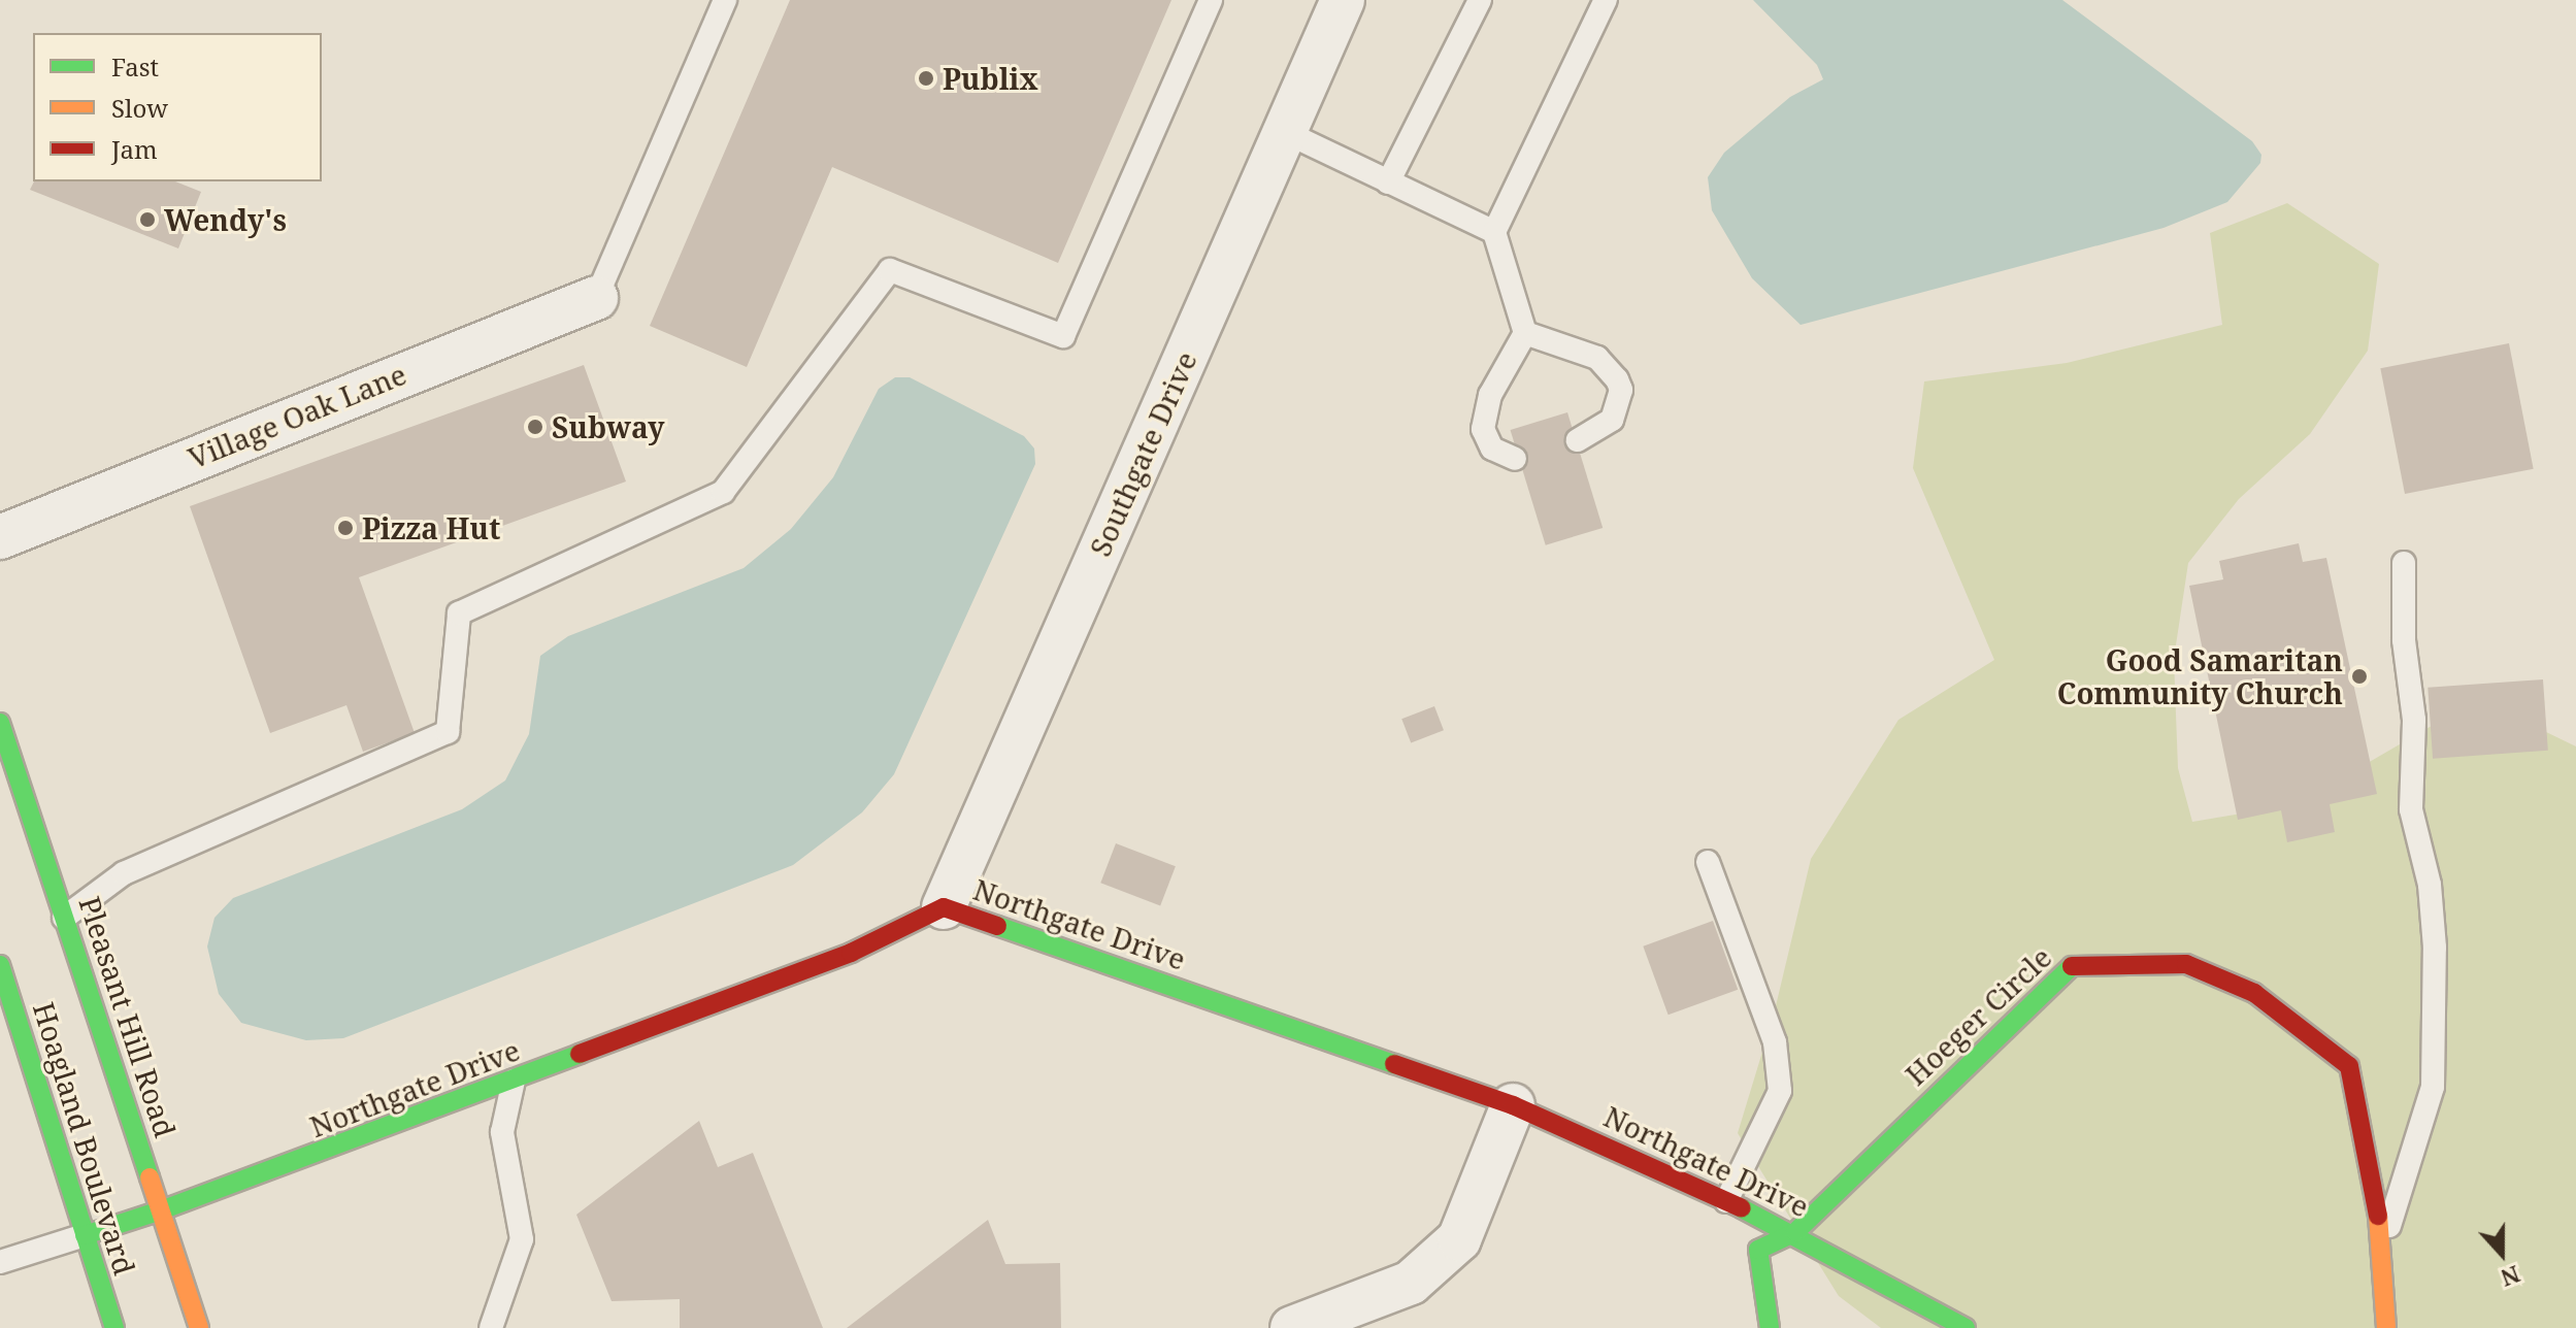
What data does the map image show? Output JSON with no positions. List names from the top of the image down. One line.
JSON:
{"streets":{"street":["Village Oak Lane","Southgate Drive","Northgate Drive","Hoeger Circle","Pleasant Hill Road","Hoagland Boulevard"]},"crossings":[["Southgate Drive","Northgate Drive"],["Northgate Drive","Hoeger Circle"],["Northgate Drive","Pleasant Hill Road"],["Northgate Drive","Hoagland Boulevard"]],"places":["Publix","Wendy's","Subway","Pizza Hut","Good Samaritan Community Church"],"legend":["Fast","Slow","Jam"],"north":"bottom"}
